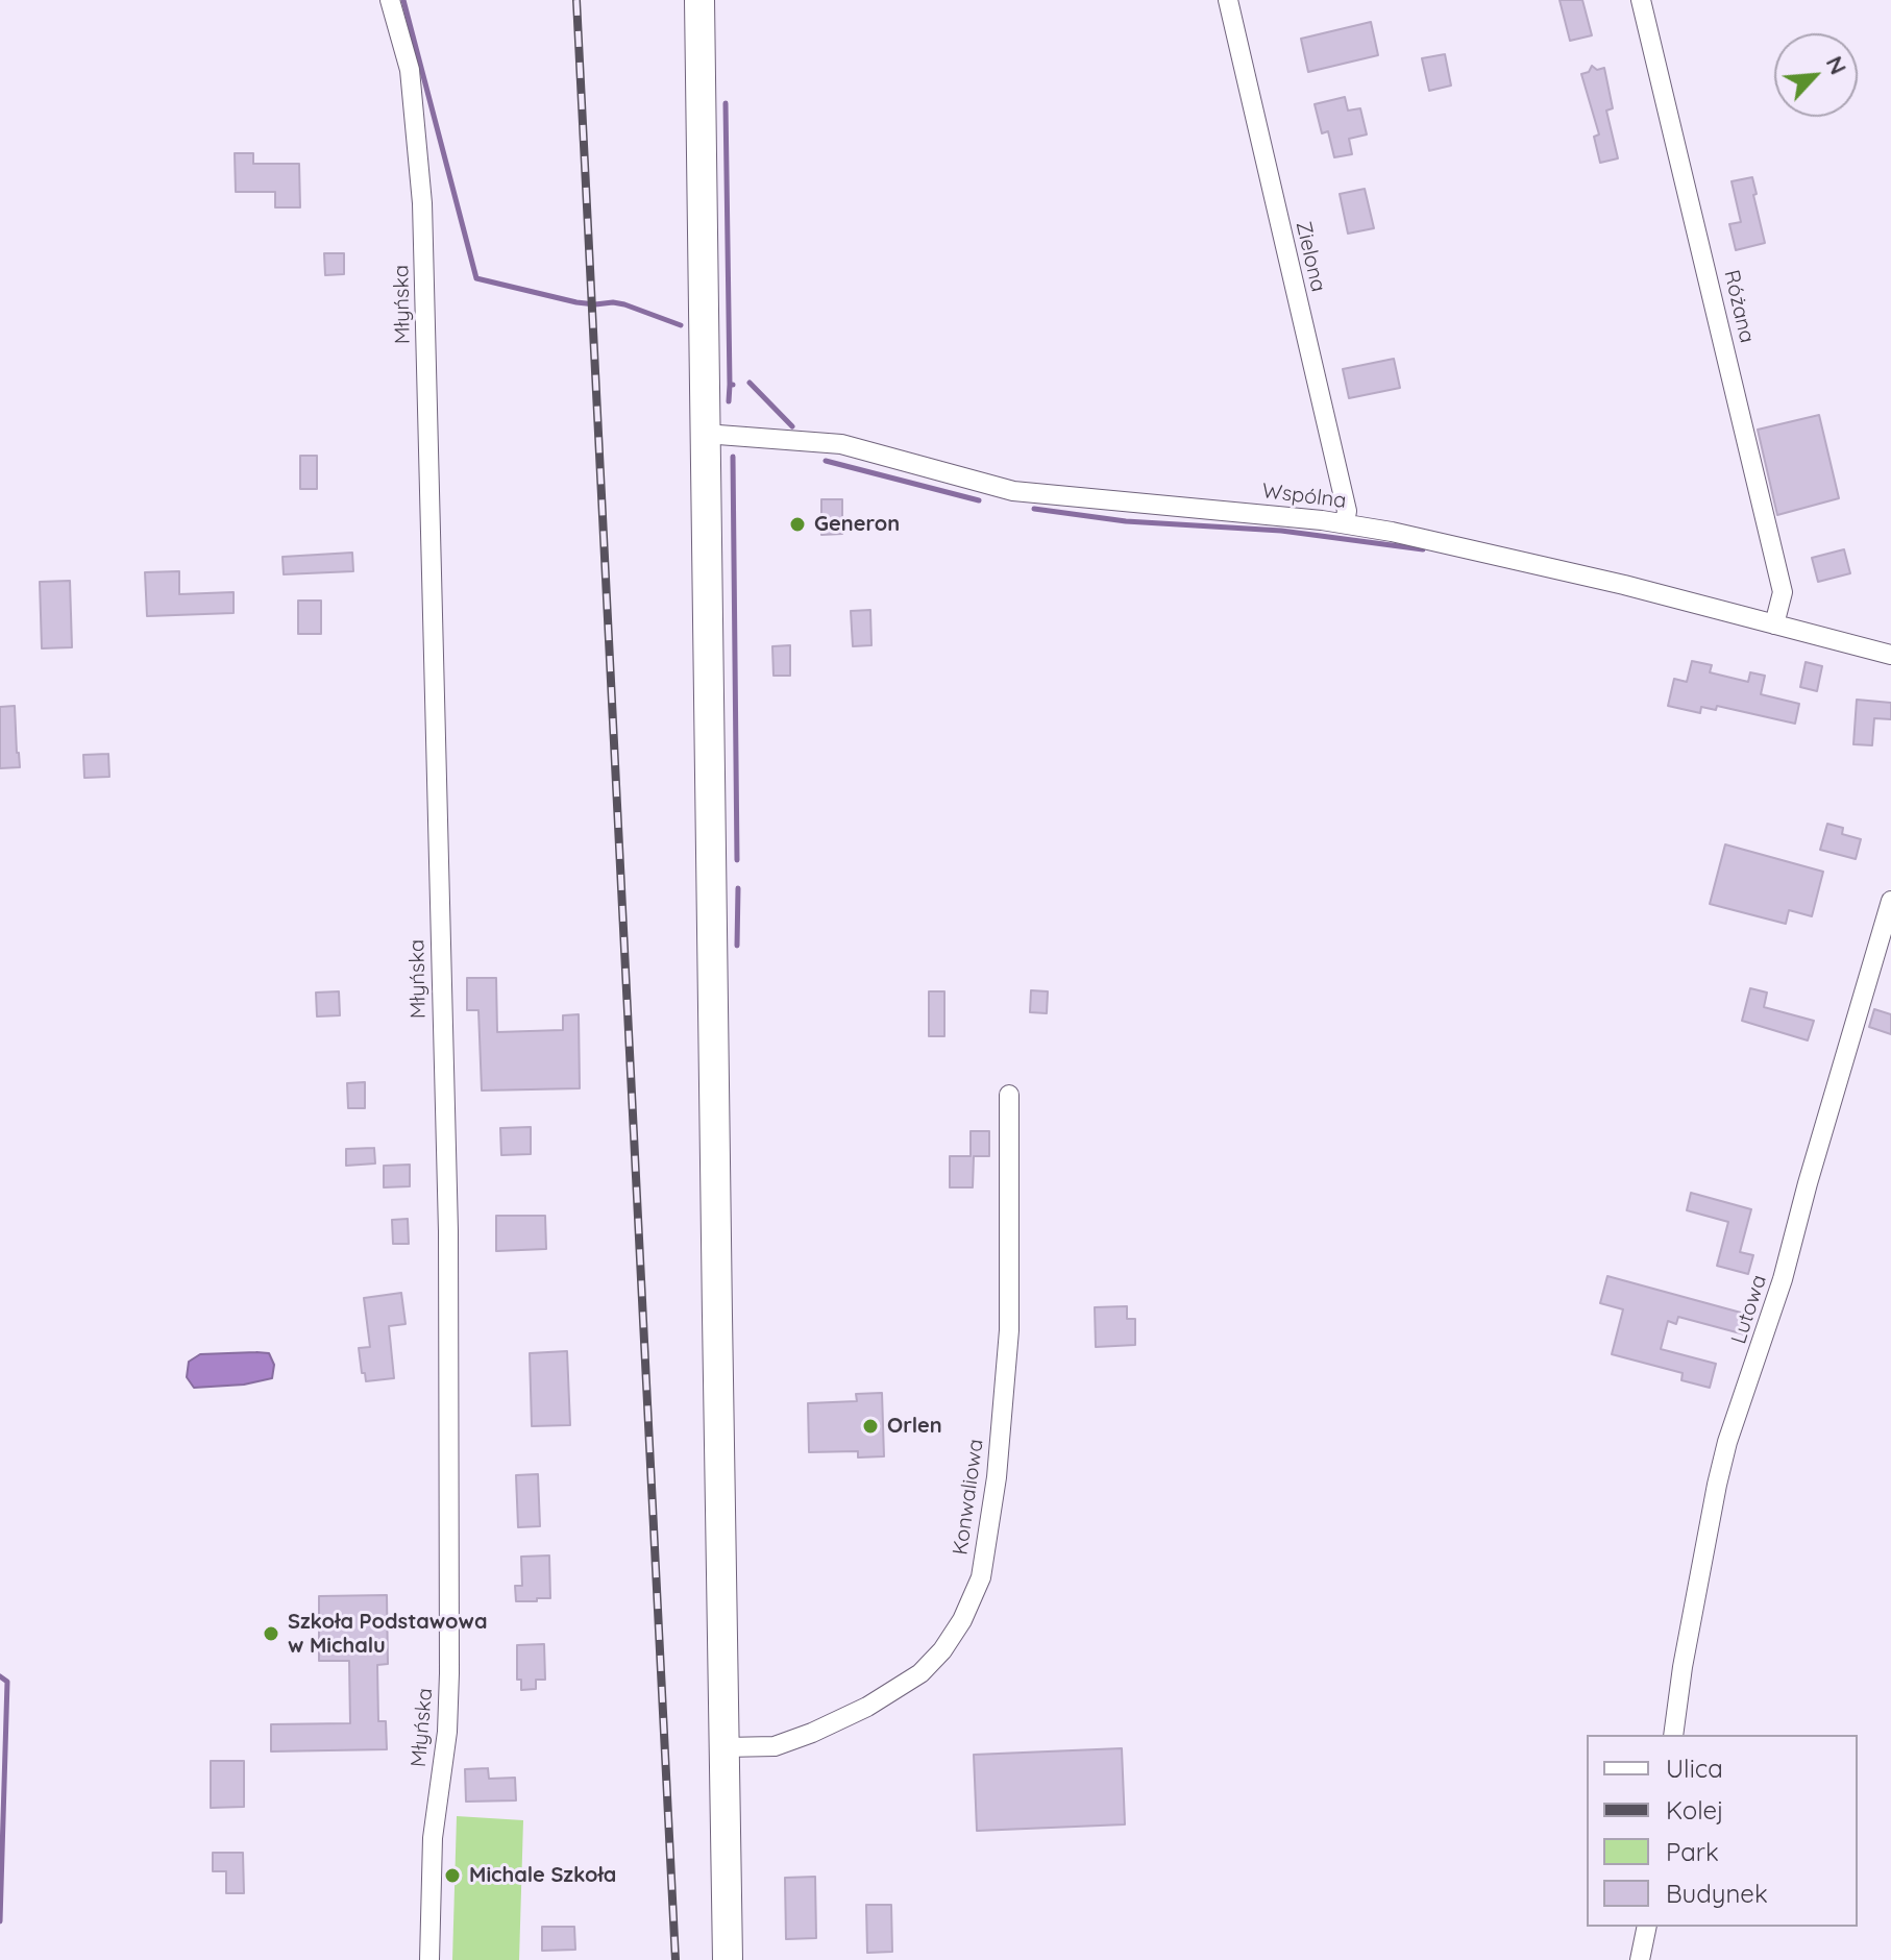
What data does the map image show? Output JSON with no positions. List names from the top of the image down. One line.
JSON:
{"streets":{"street":["Zielona","Młyńska","Różana","Wspólna","Lutowa","Konwaliowa"]},"crossings":[["Zielona","Wspólna"],["Różana","Wspólna"]],"places":["Generon","Orlen","Szkoła Podstawowa w Michalu","Michale Szkoła"],"legend":["Ulica","Kolej","Park","Budynek"],"north":"top right"}
